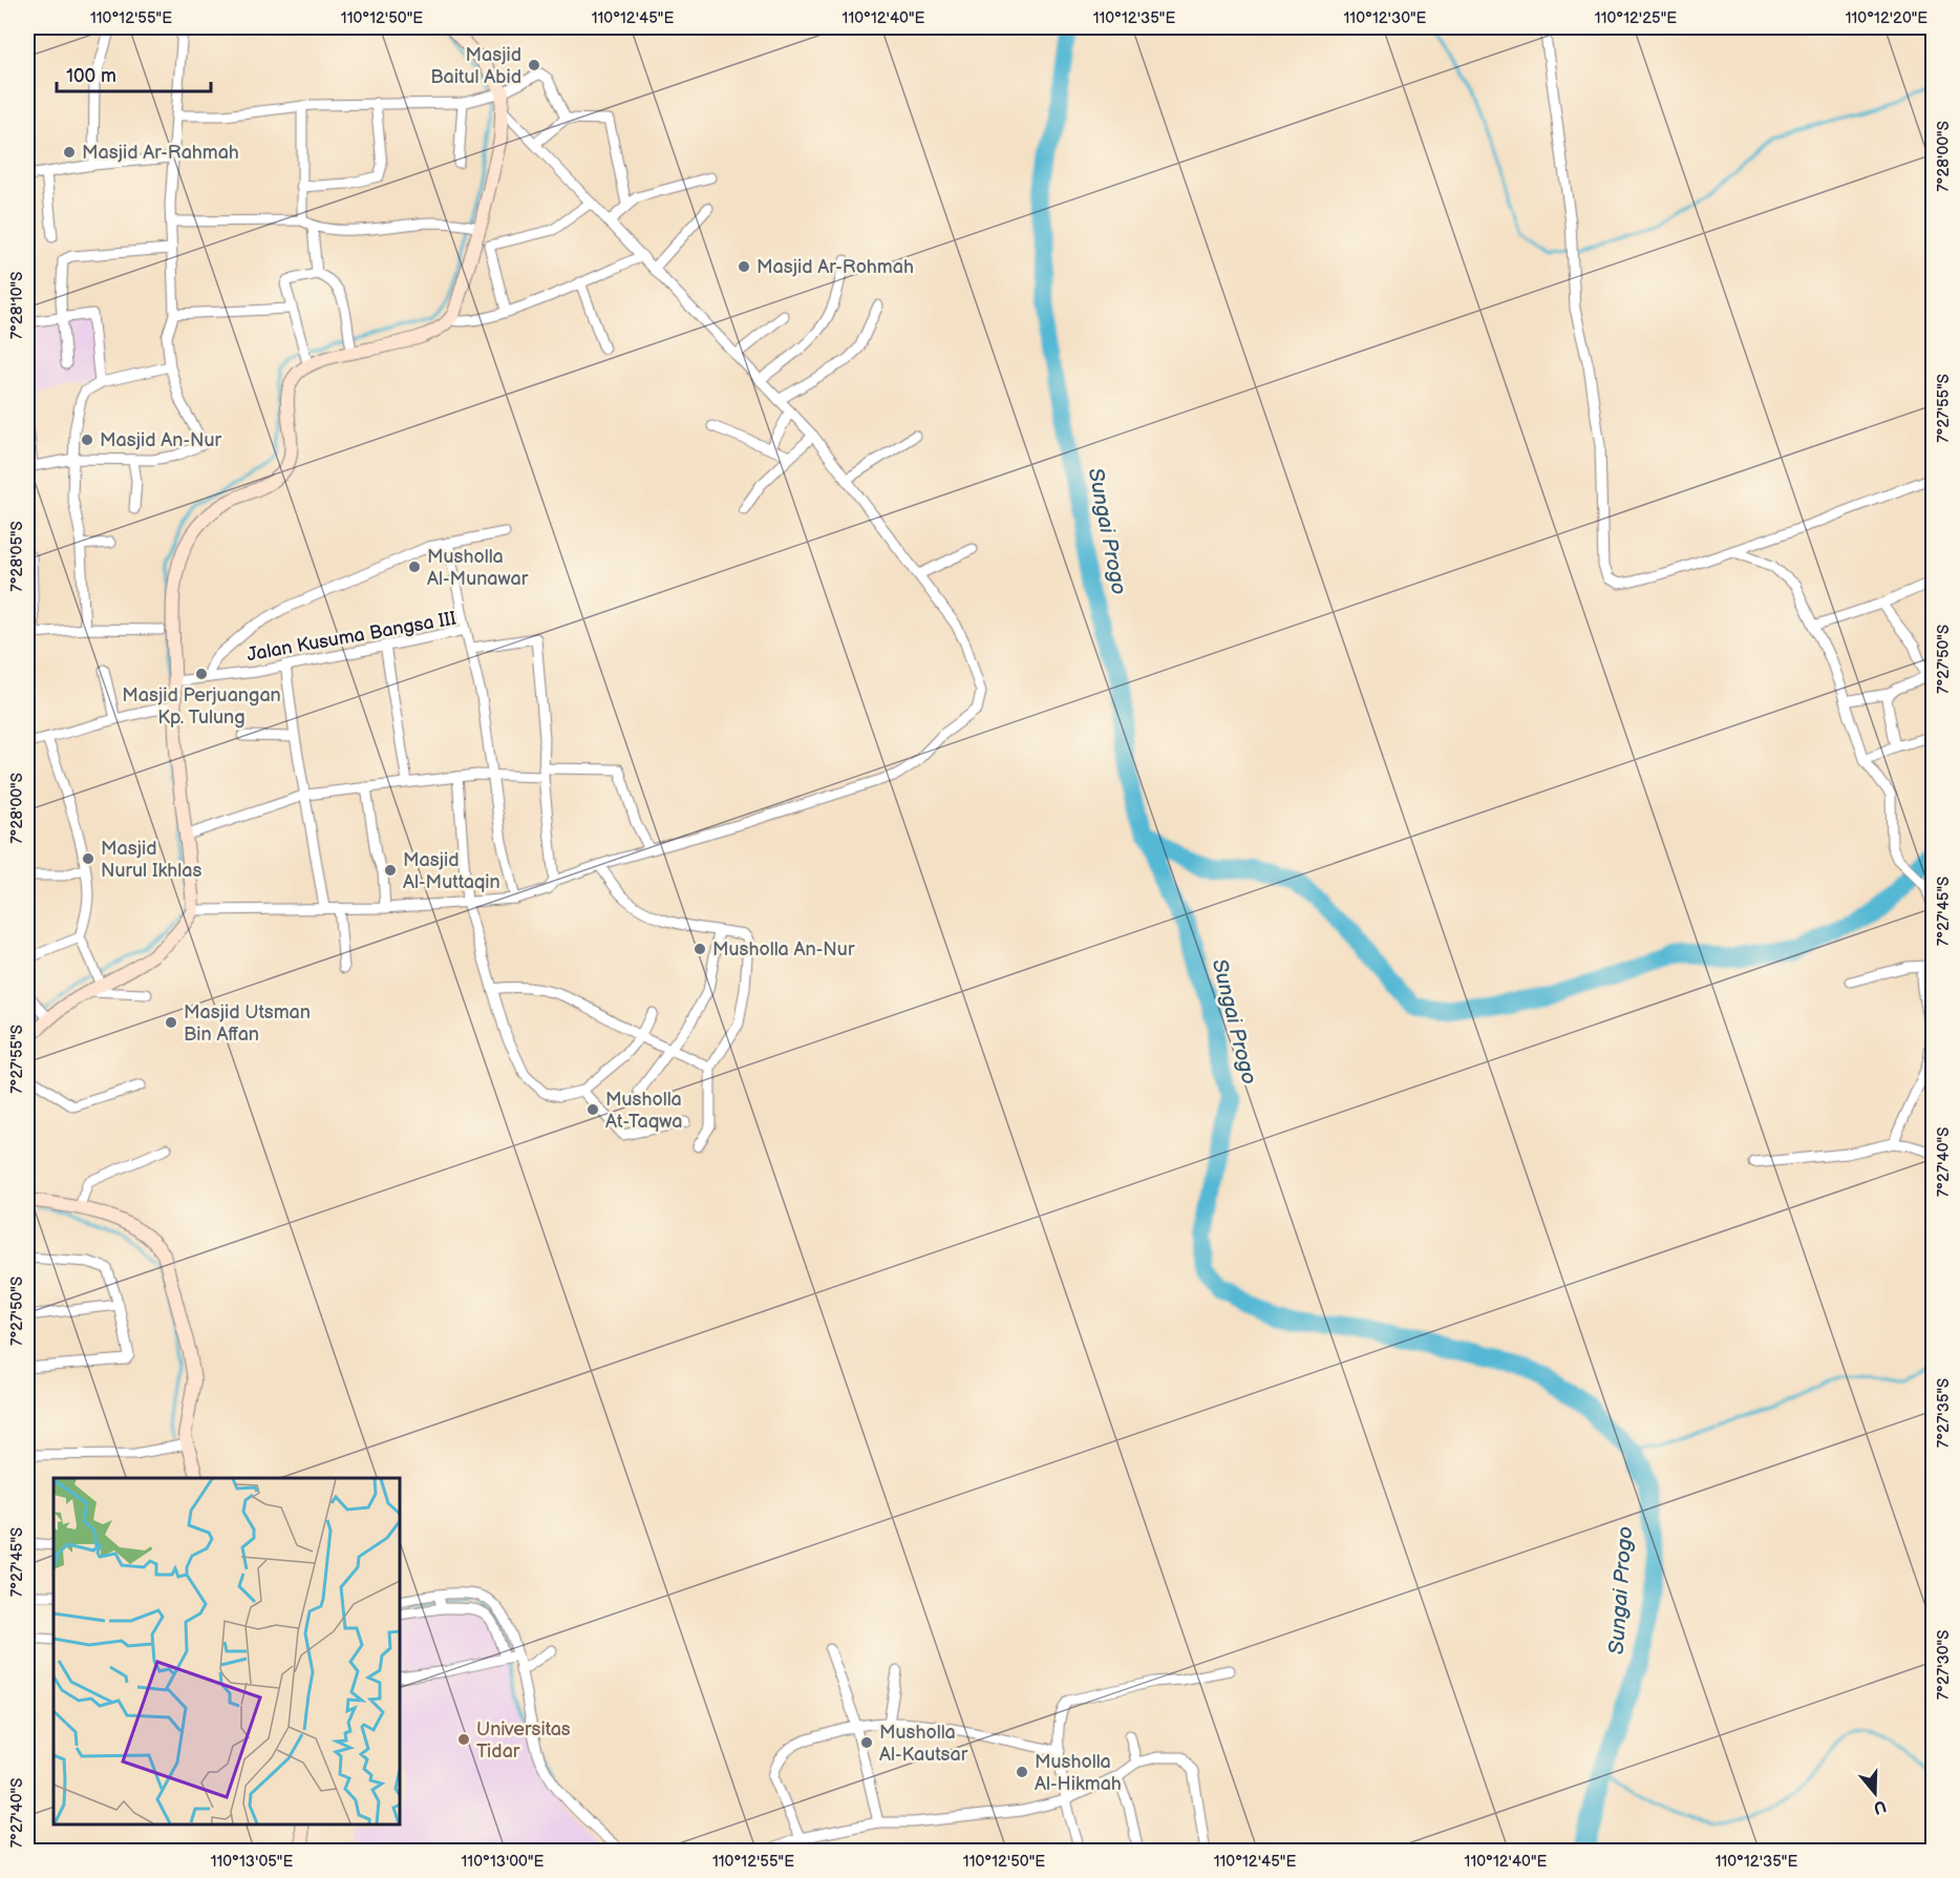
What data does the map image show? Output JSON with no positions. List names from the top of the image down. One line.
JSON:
{"streets":{"street":["Jalan Kusuma Bangsa III"]},"water":["Sungai Progo"],"places":["Masjid Baitul Abid","Masjid Ar-Rahmah","Masjid Ar-Rohmah","Masjid An-Nur","Musholla Al-Munawar","Masjid Perjuangan Kp. Tulung","Masjid Nurul Ikhlas","Masjid Al-Muttaqin","Musholla An-Nur","Masjid Utsman Bin Affan","Musholla At-Taqwa","Universitas Tidar","Musholla Al-Kautsar","Musholla Al-Hikmah"],"scale_bar":"100 m","north":"bottom","coordinates":["110°12'55\"E","110°12'50\"E","110°12'45\"E","110°12'40\"E","110°12'35\"E","110°12'30\"E","110°12'25\"E","110°12'20\"E","7°28'00\"S","7°28'10\"S","7°27'55\"S","7°28'05\"S","7°27'50\"S","7°27'45\"S","7°27'40\"S","7°27'35\"S","7°27'30\"S","110°13'05\"E","110°13'00\"E"]}
